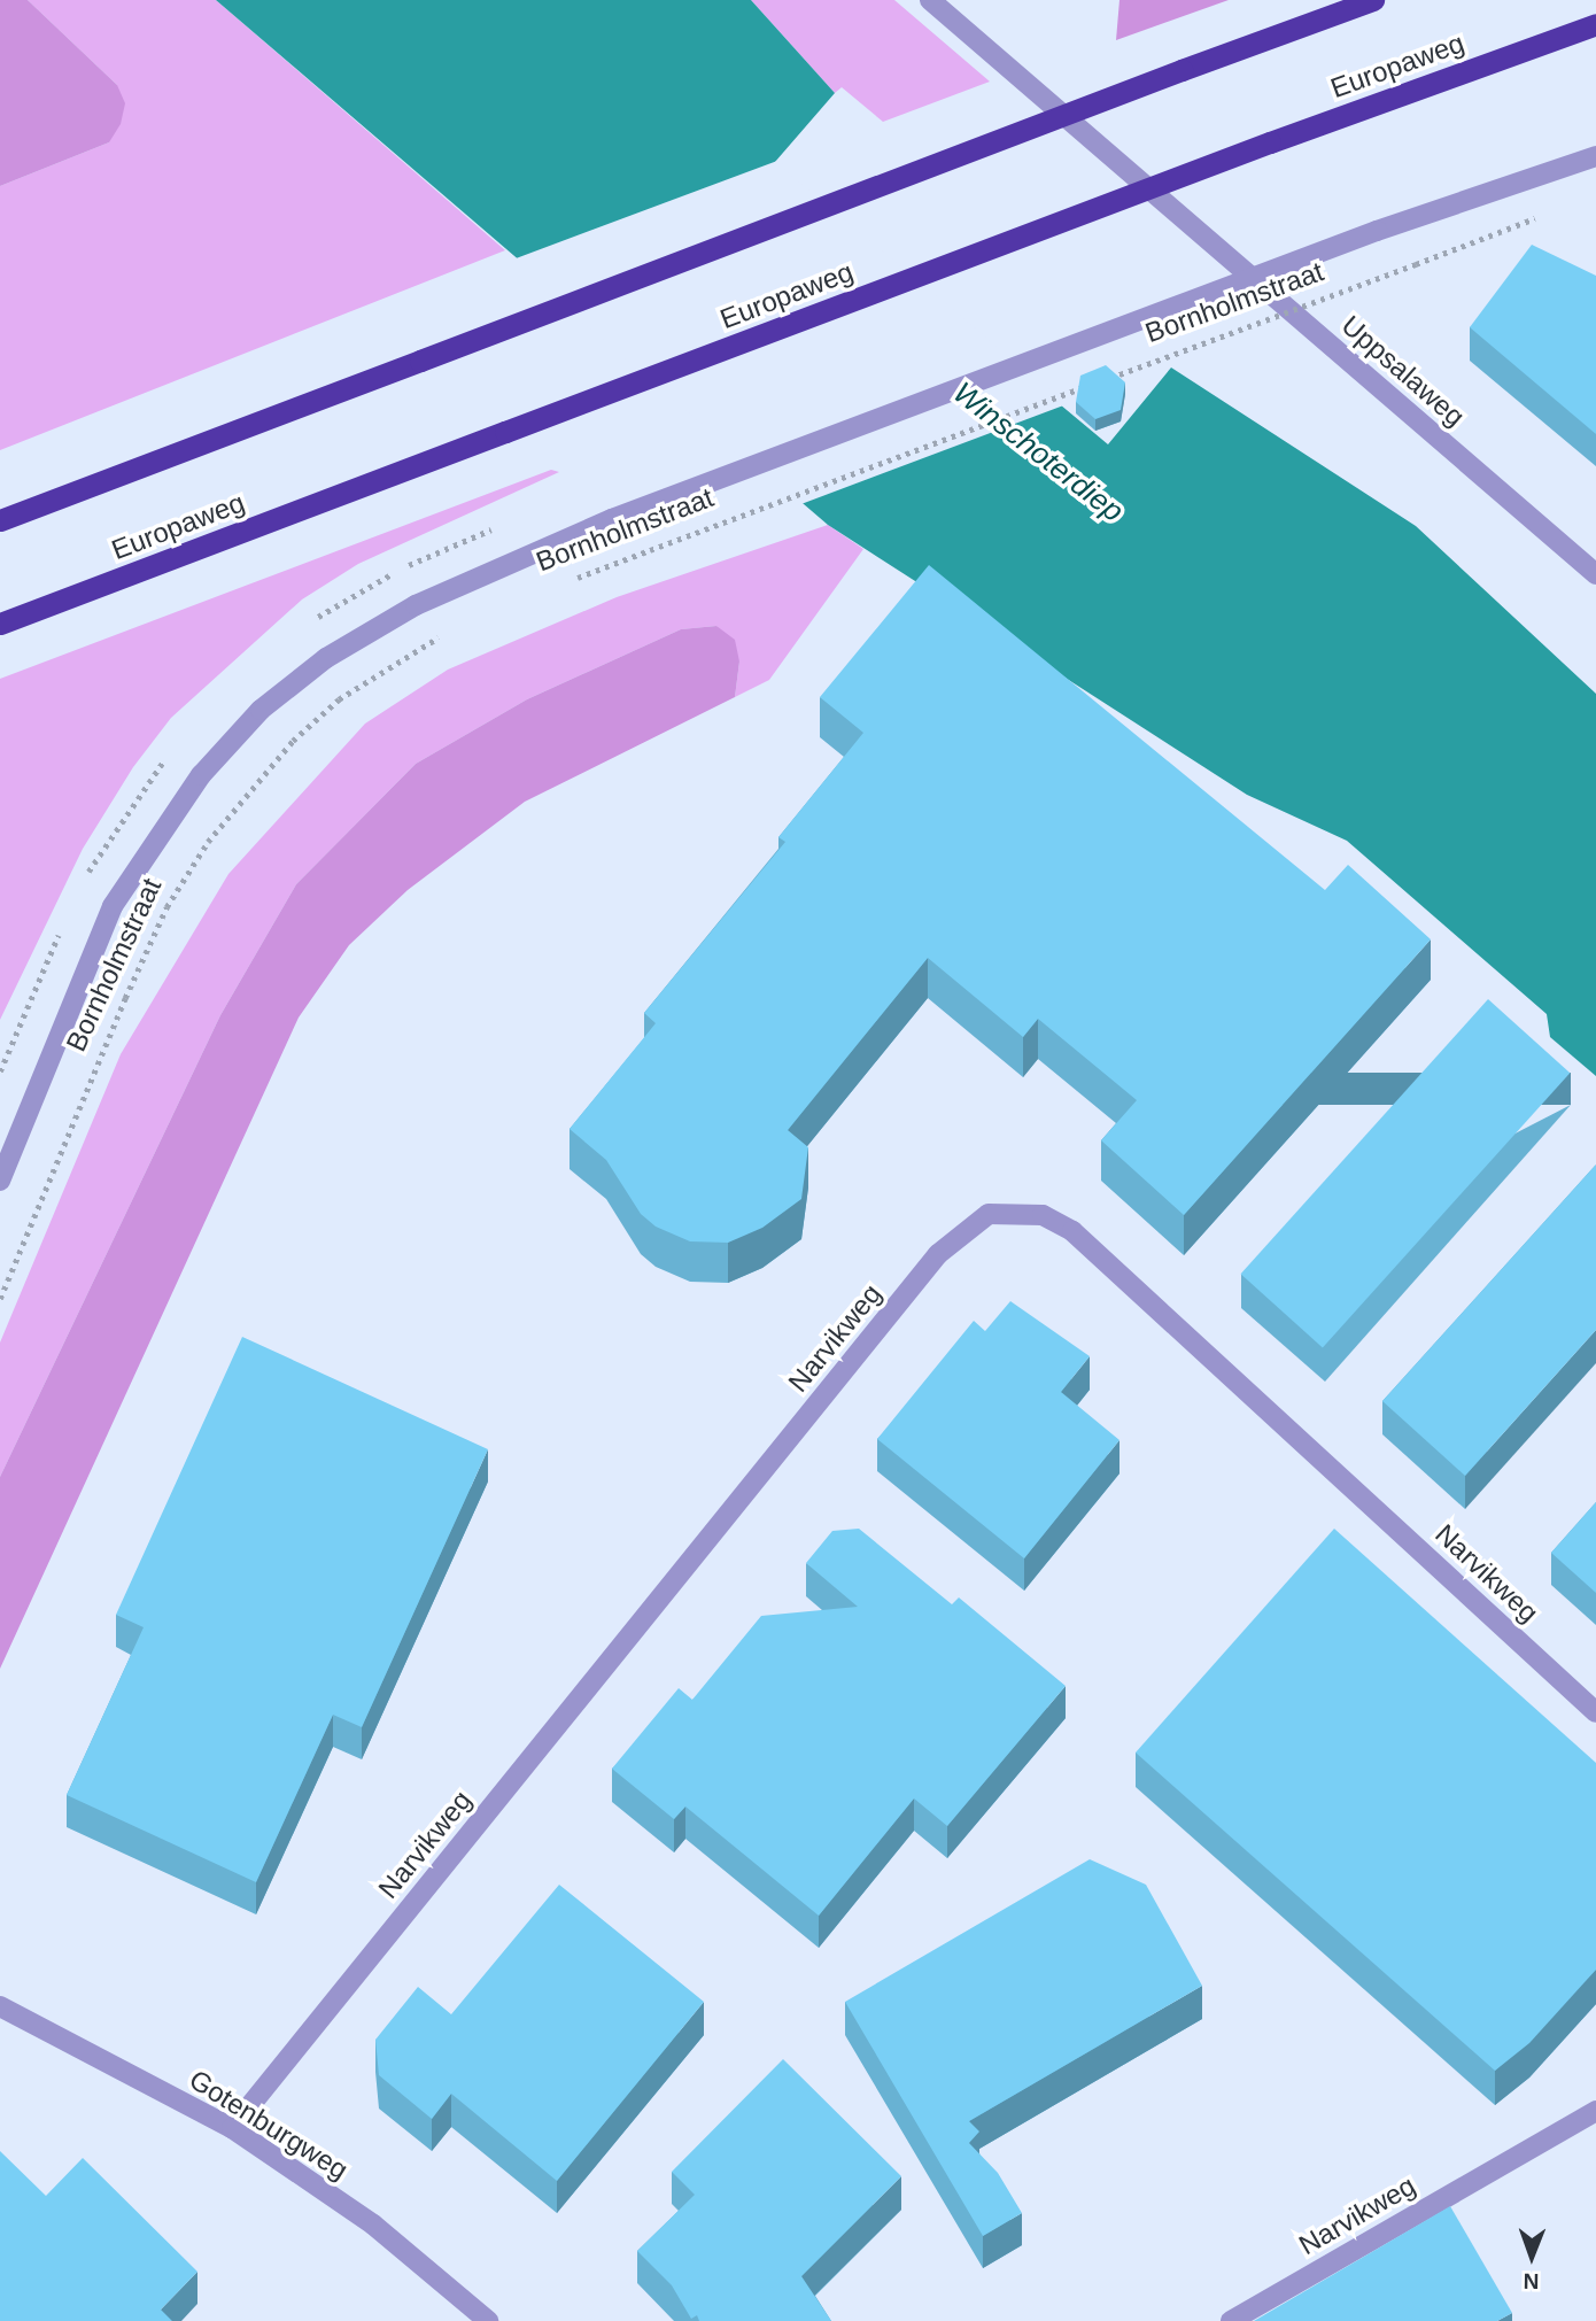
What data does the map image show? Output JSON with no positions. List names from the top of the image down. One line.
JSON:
{"streets":{"highway":["Europaweg"],"street":["Bornholmstraat","Uppsalaweg","Narvikweg","Gotenburgweg"]},"crossings":[["Narvikweg","Gotenburgweg"]],"water":["Winschoterdiep"],"north":"bottom"}
